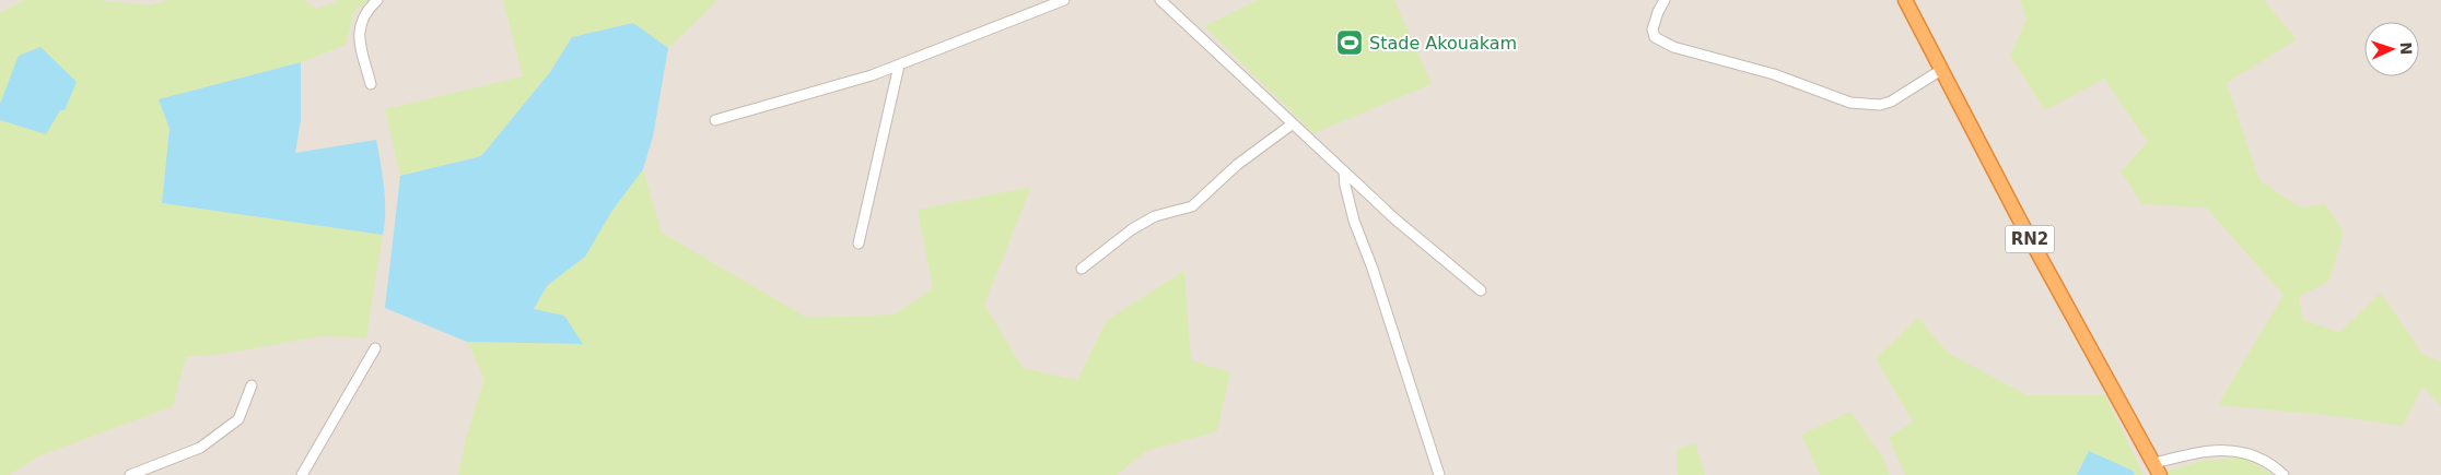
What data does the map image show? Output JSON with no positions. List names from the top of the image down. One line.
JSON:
{"streets":{"highway":["RN2"]},"places":{"sports":["Stade Akouakam"]},"north":"right"}
